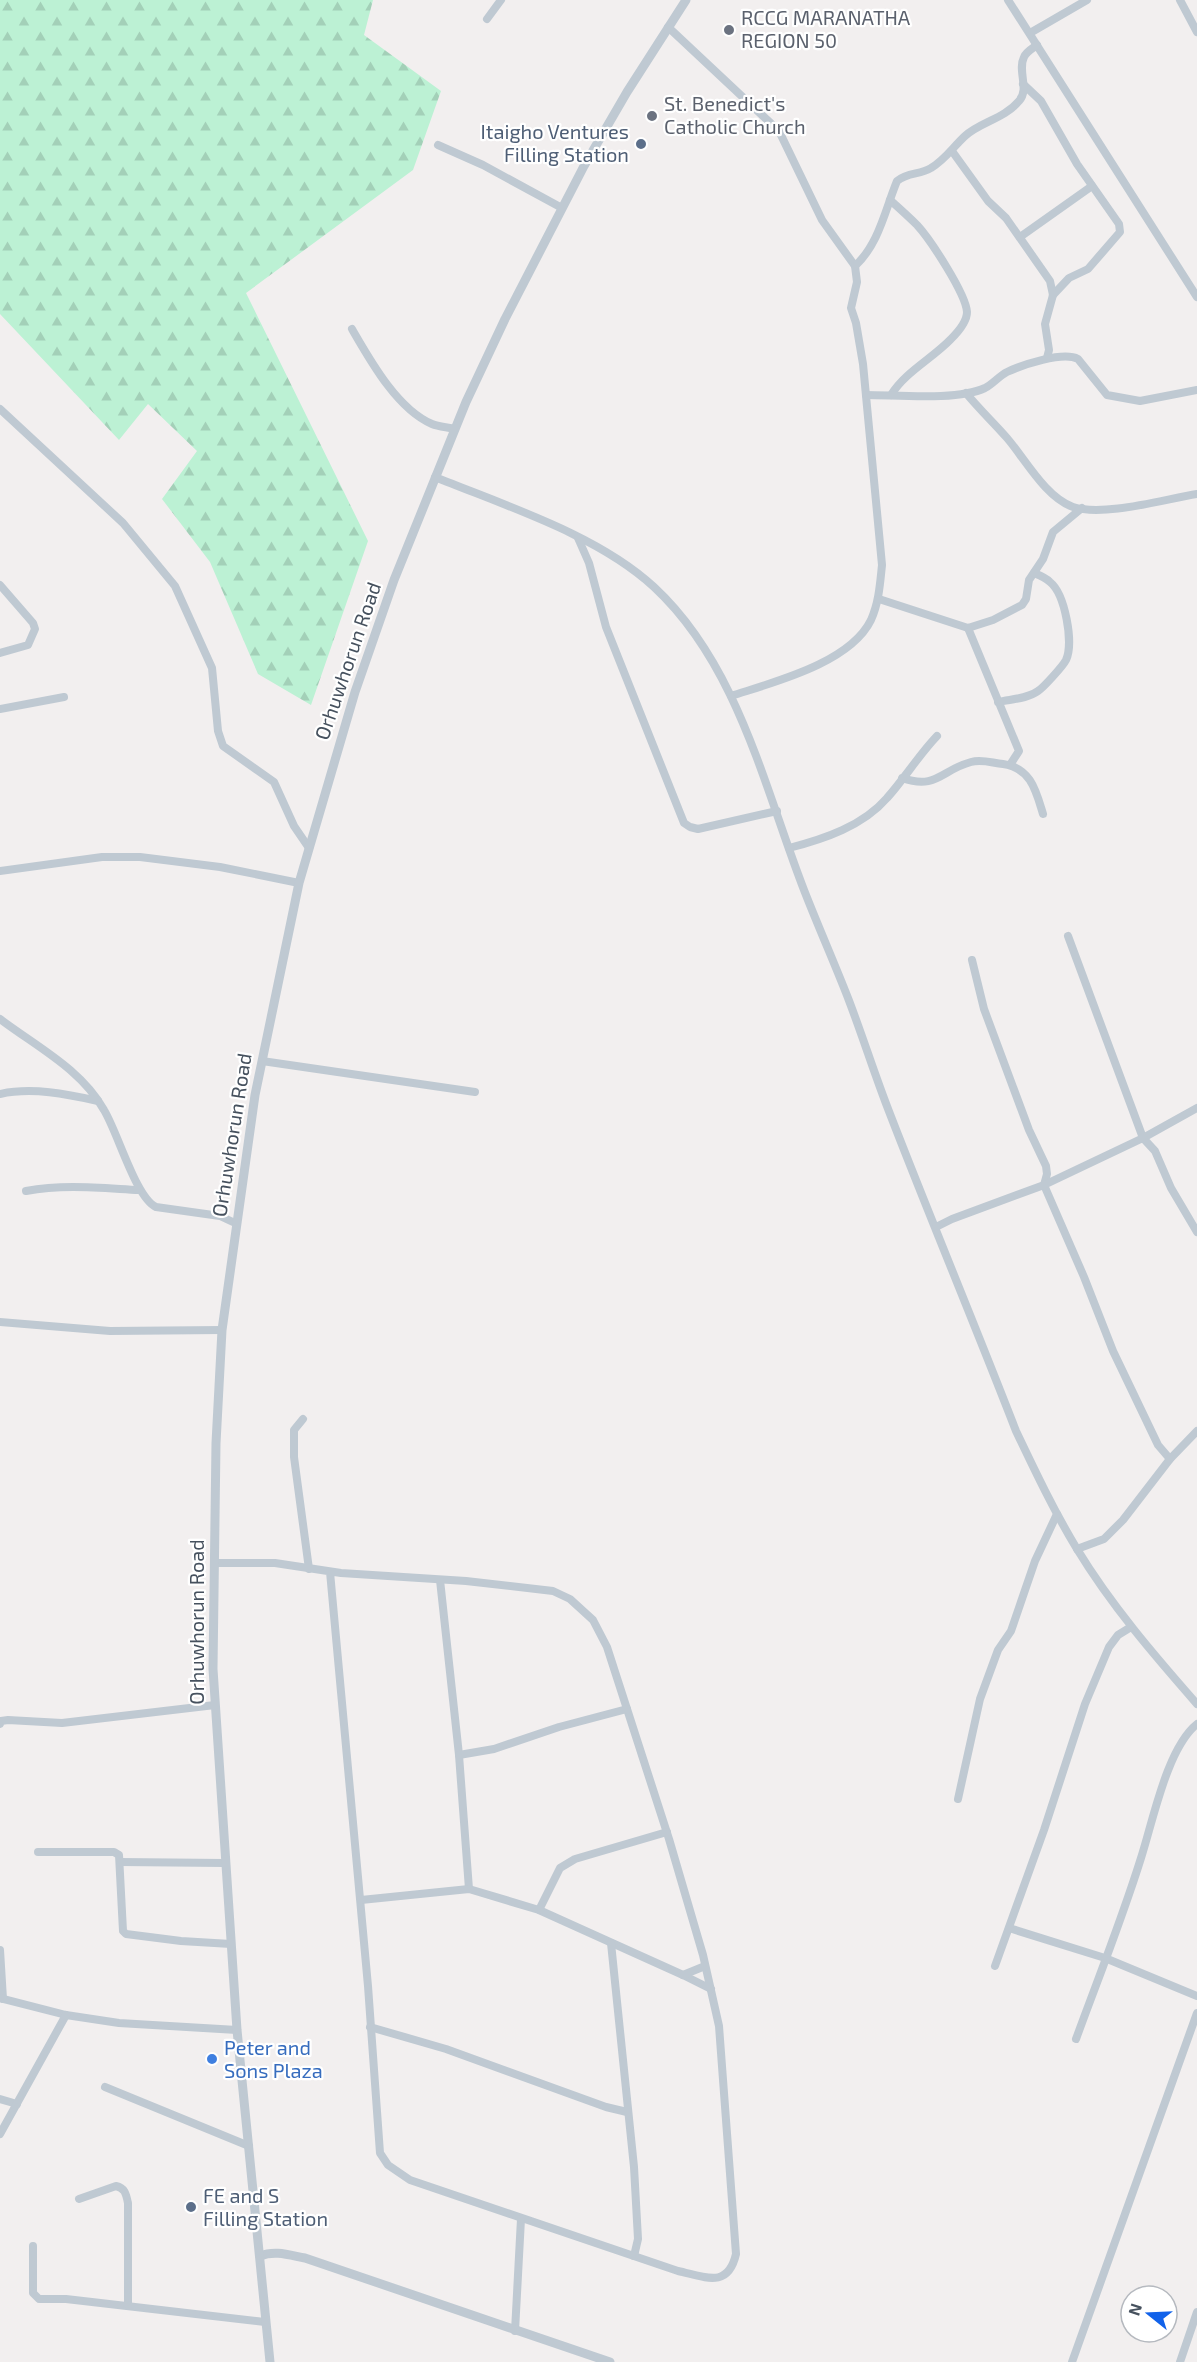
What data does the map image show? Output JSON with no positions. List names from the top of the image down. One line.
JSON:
{"streets":{"street":["Orhuwhorun Road"]},"places":["RCCG MARANATHA REGION 50","St. Benedict's Catholic Church","Itaigho Ventures Filling Station","Peter and Sons Plaza","FE and S Filling Station"],"north":"left"}
